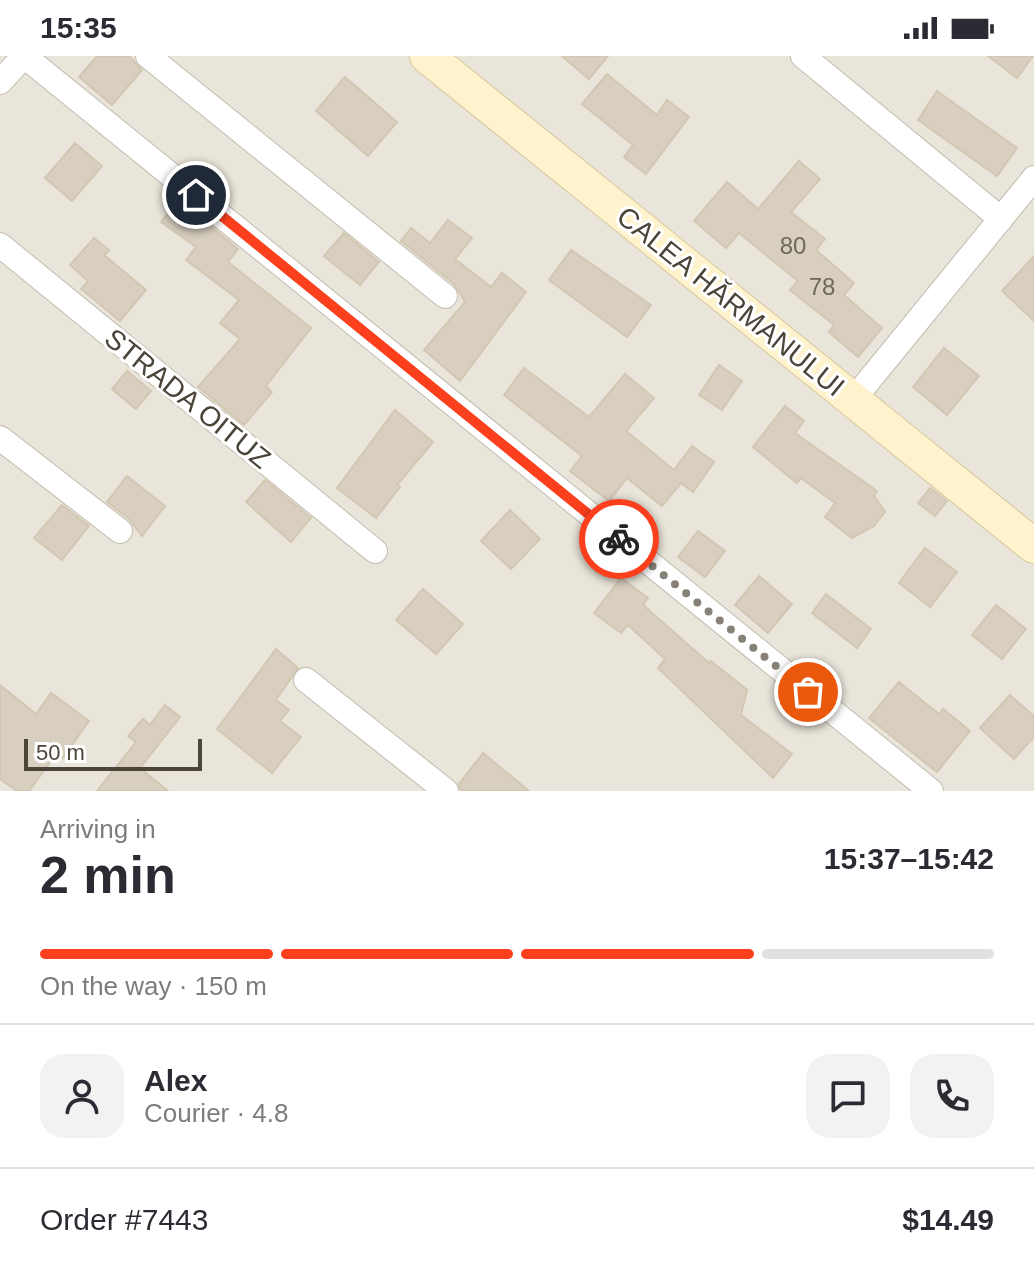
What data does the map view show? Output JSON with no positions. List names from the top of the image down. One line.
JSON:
{"streets":{"street":["CALEA HĂRMANULUI","STRADA OITUZ"]},"house_numbers":["80","78"],"scale_bar":"50 m","page":{"status":"15:35","scale":"50 m","heading":["2 min","Arriving in","15:37–15:42"],"panel":["Alex","Courier · 4.8","Order #7443","$14.49"],"bar":"On the way · 150 m"}}
